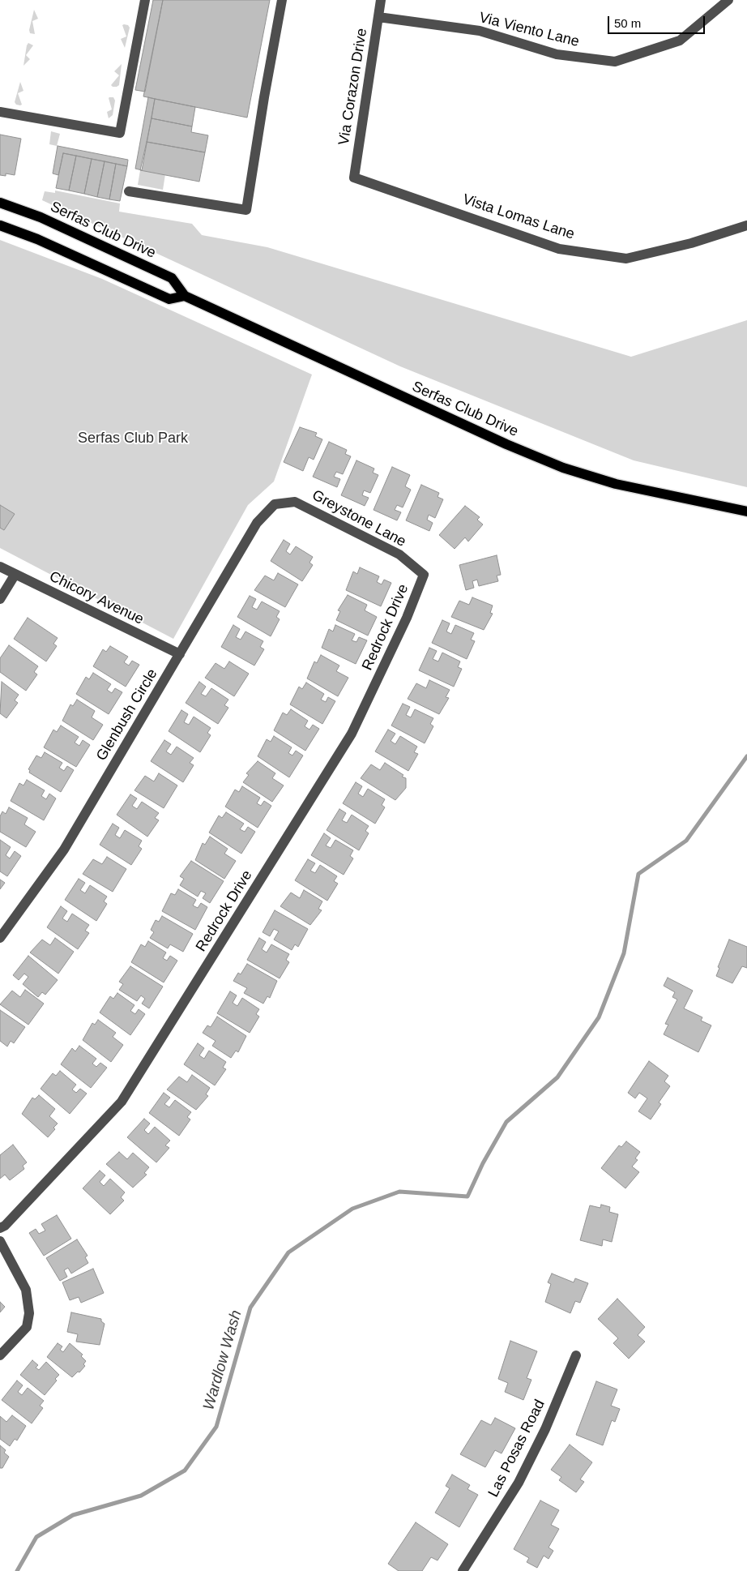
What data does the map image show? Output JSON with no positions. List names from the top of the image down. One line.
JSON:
{"streets":{"main road":["Serfas Club Drive"],"street":["Via Viento Lane","Via Corazon Drive","Vista Lomas Lane","Greystone Lane","Chicory Avenue","Redrock Drive","Glenbush Circle","Las Posas Road"]},"crossings":[["Via Viento Lane","Via Corazon Drive"],["Via Corazon Drive","Vista Lomas Lane"],["Greystone Lane","Redrock Drive"],["Greystone Lane","Glenbush Circle"],["Chicory Avenue","Glenbush Circle"]],"water":["Wardlow Wash"],"parks":["Serfas Club Park"],"scale_bar":"50 m"}
